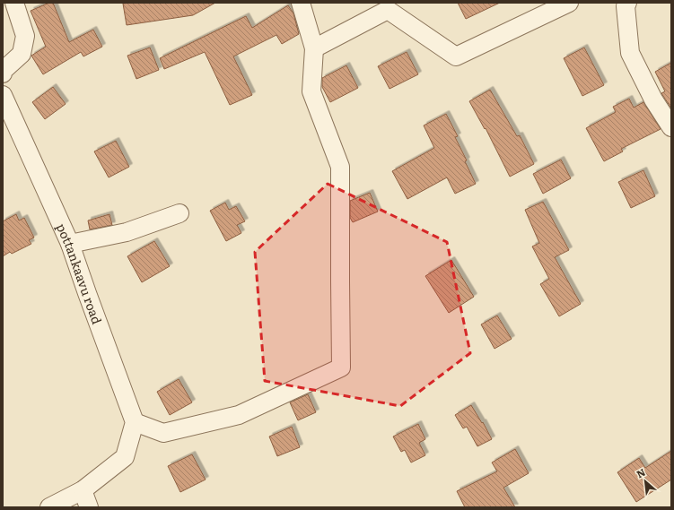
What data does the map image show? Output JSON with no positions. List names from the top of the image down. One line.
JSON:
{"streets":{"street":["pottankaavu road"]},"north":"top left"}
